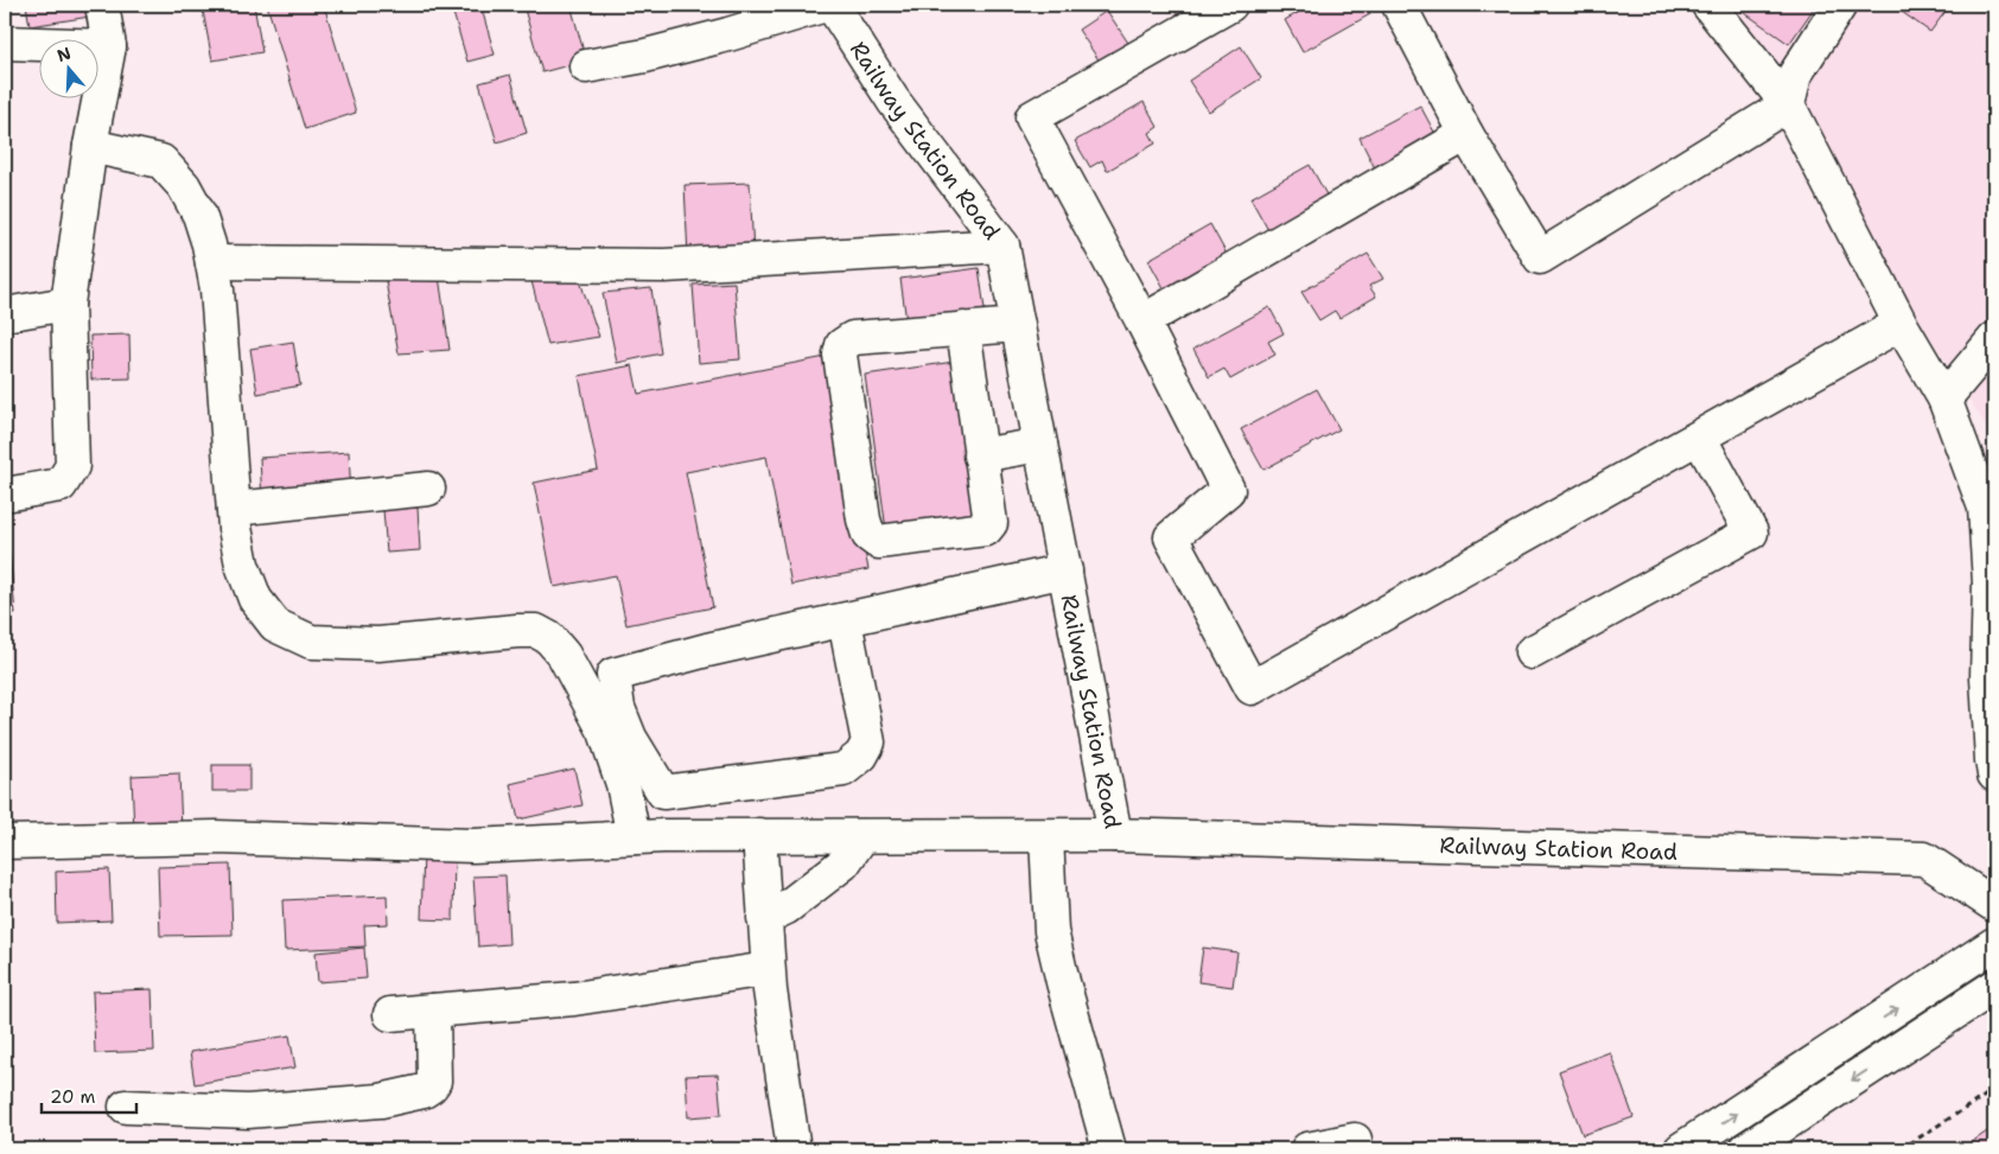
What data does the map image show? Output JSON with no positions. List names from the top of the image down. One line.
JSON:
{"streets":{"street":["Railway Station Road"]},"scale_bar":"20 m","north":"top"}
